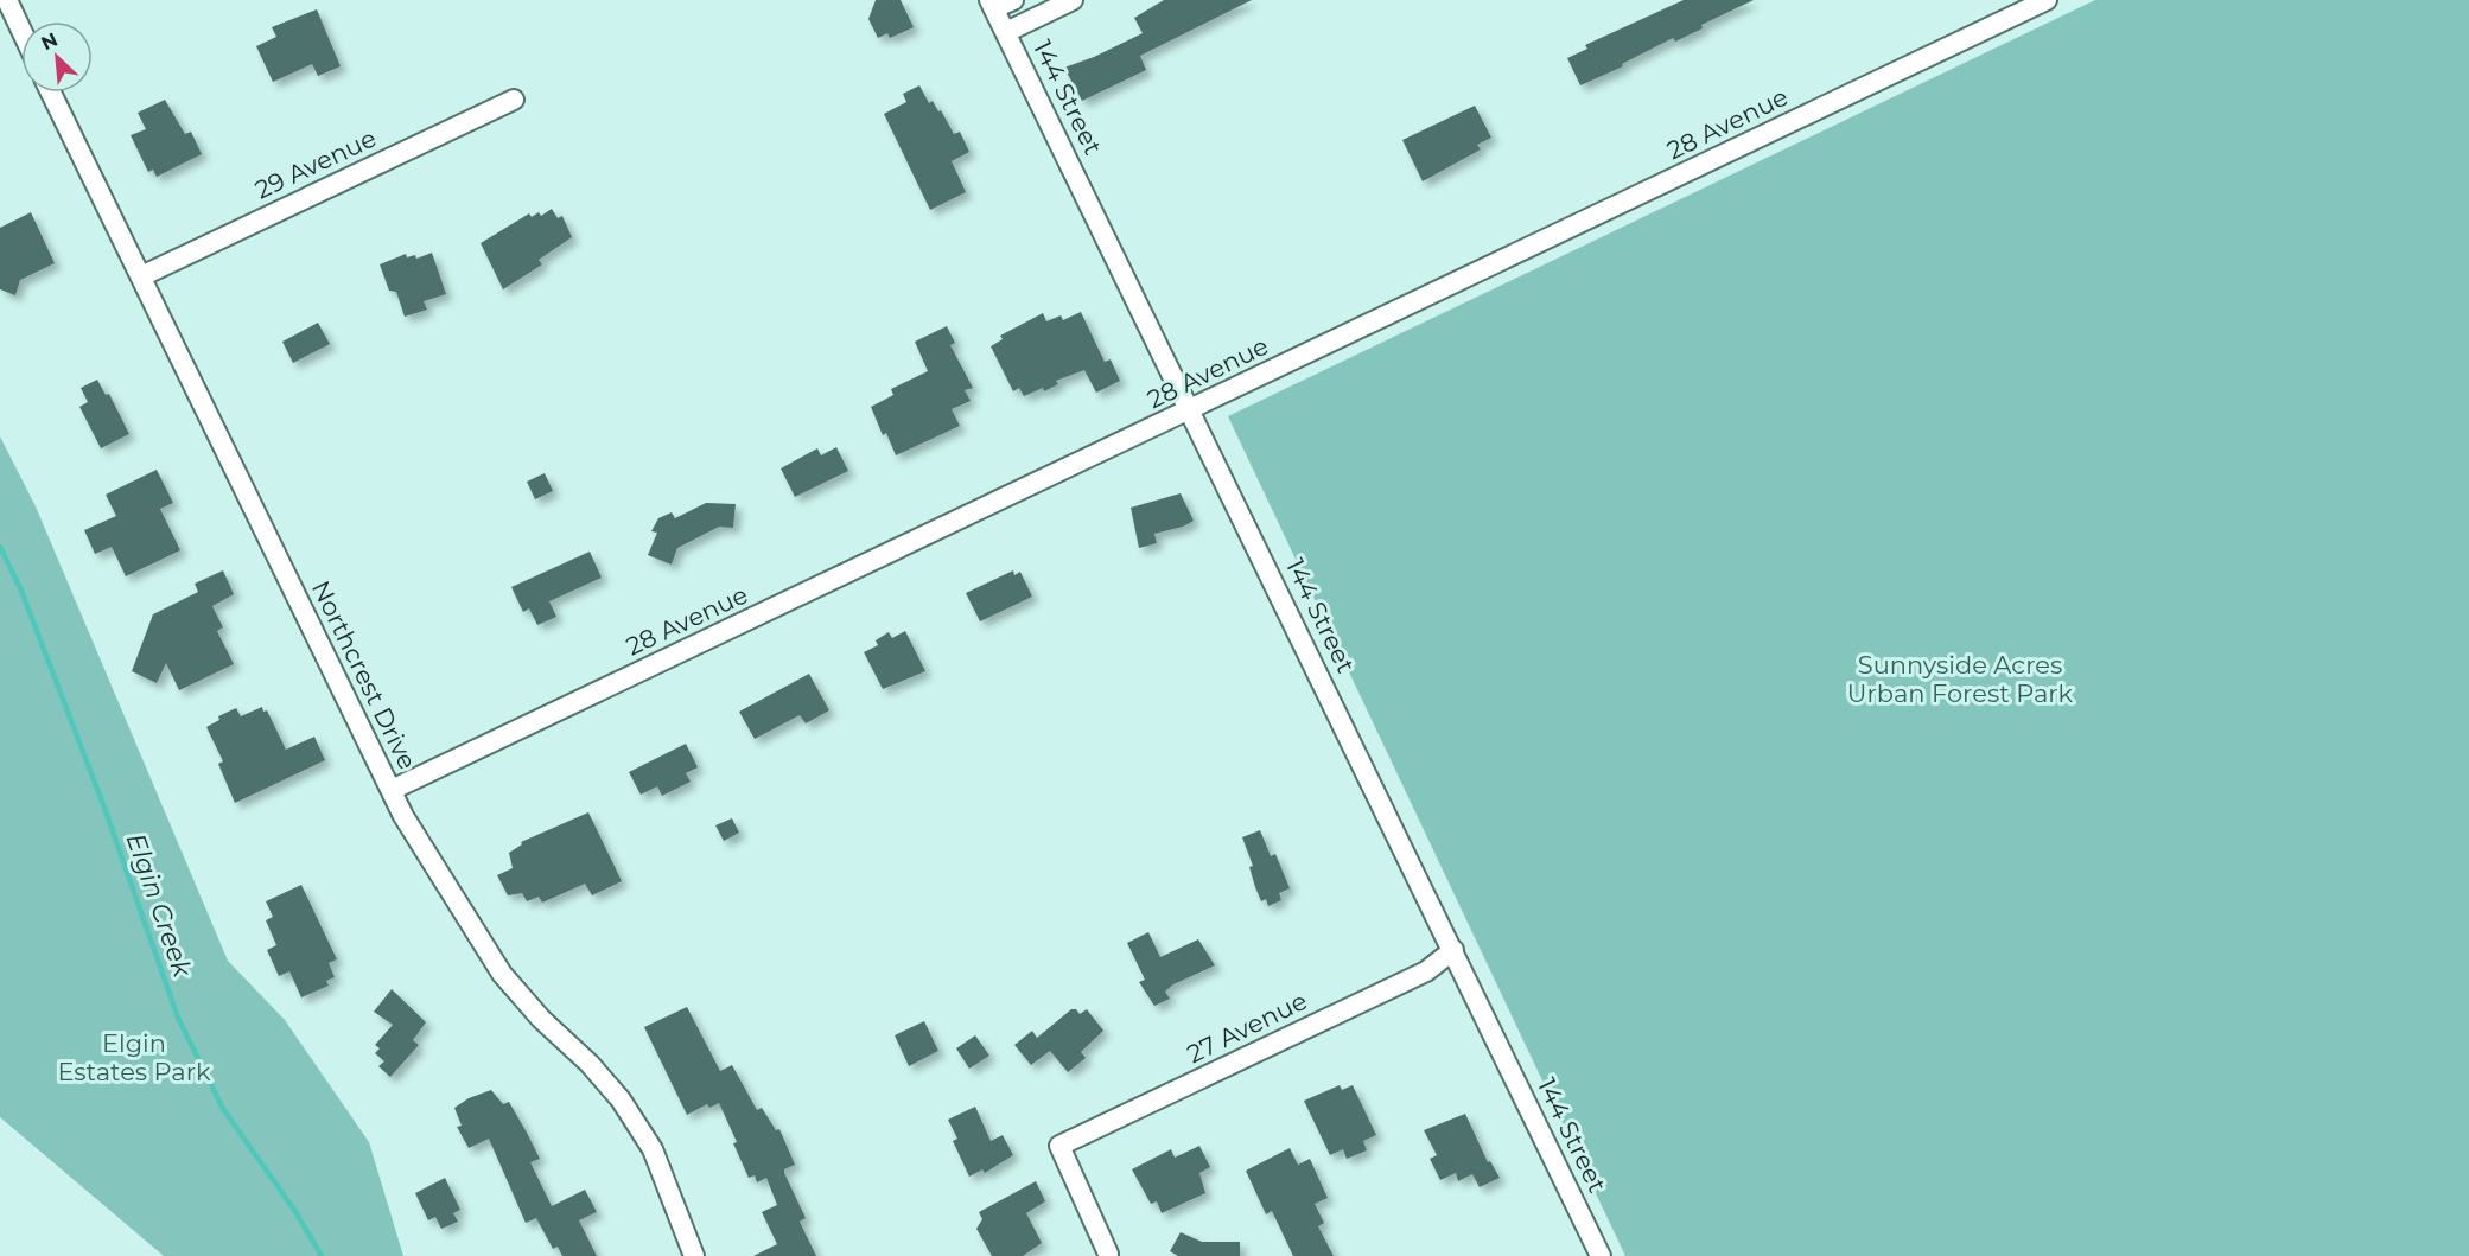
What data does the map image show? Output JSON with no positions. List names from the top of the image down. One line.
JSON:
{"streets":{"street":["144 Street","28 Avenue","29 Avenue","Northcrest Drive","27 Avenue"]},"crossings":[["144 Street","28 Avenue"],["144 Street","27 Avenue"],["28 Avenue","Northcrest Drive"],["29 Avenue","Northcrest Drive"]],"water":["Elgin Creek"],"parks":["Sunnyside Acres Urban Forest Park","Elgin Estates Park"],"north":"top left"}
